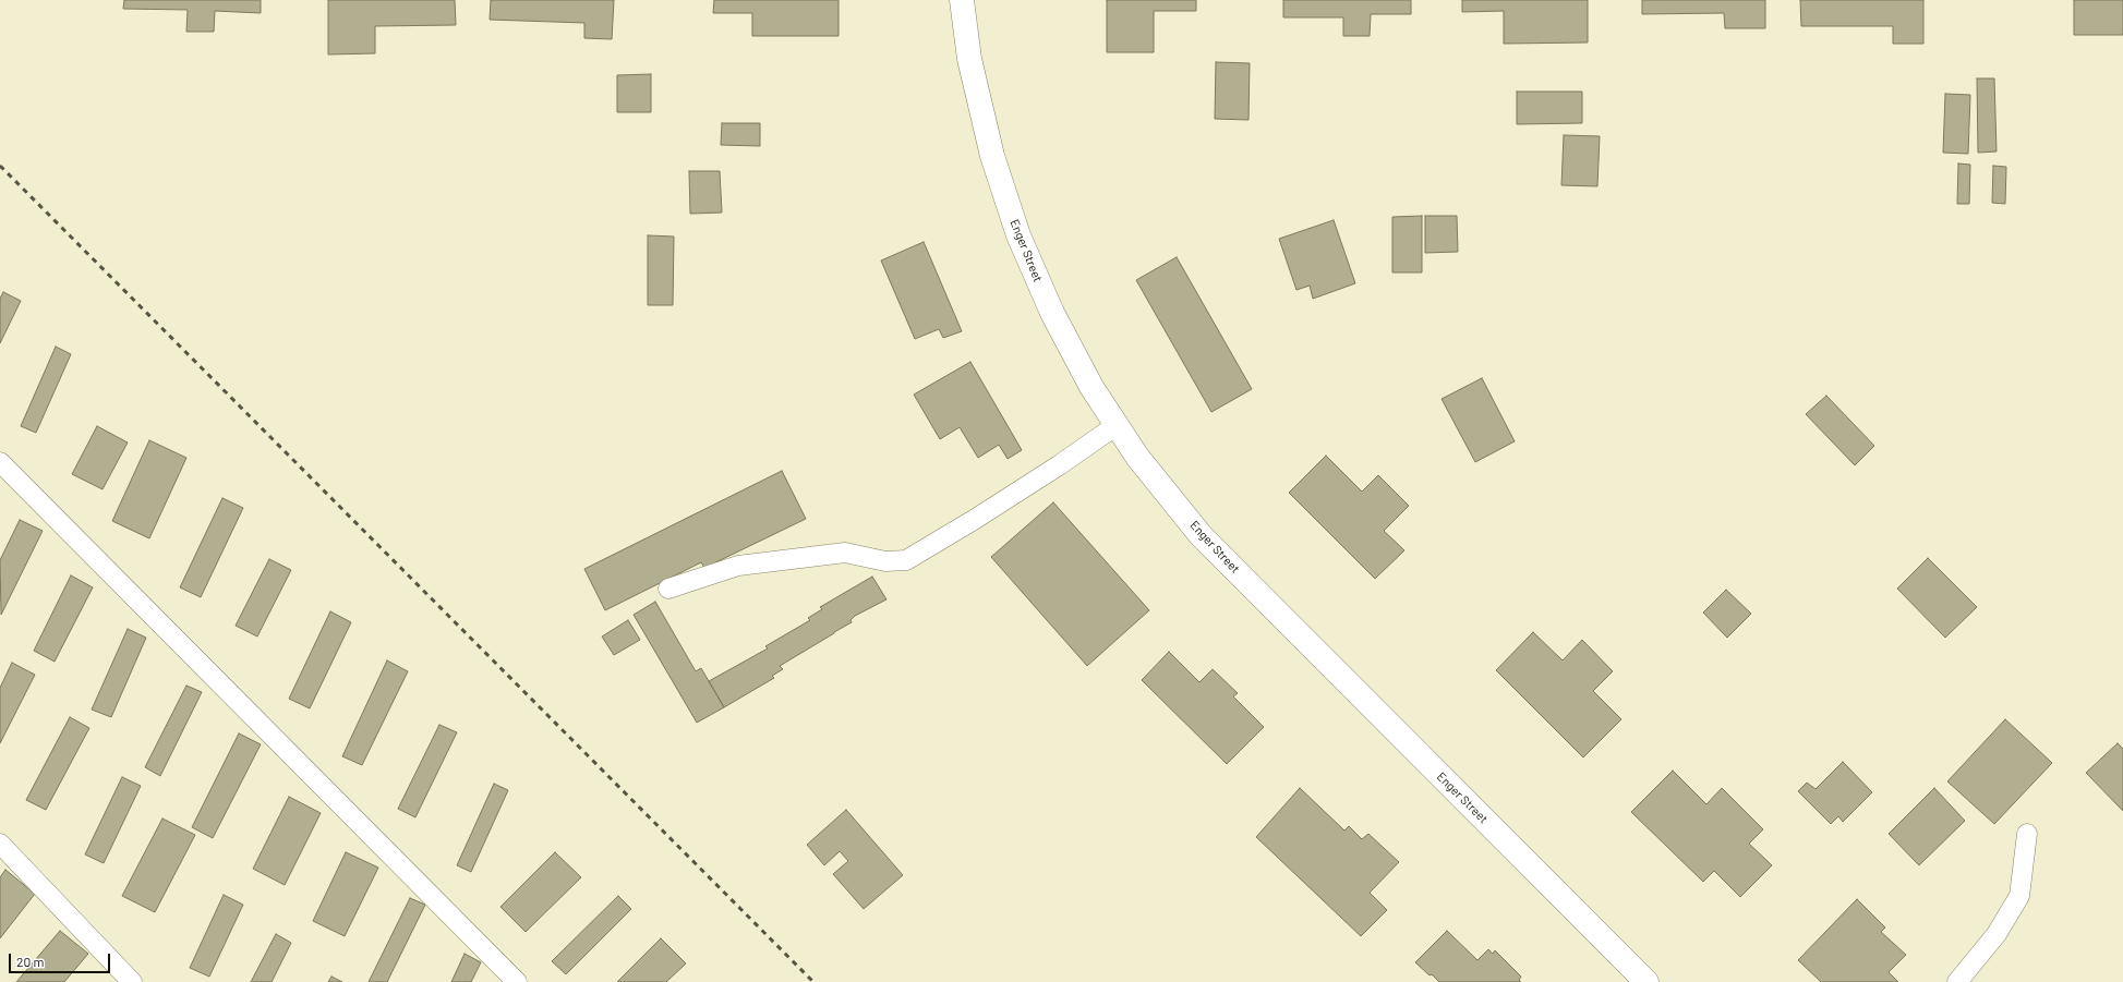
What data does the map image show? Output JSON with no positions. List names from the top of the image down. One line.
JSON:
{"streets":{"street":["Enger Street"]},"scale_bar":"20 m"}
